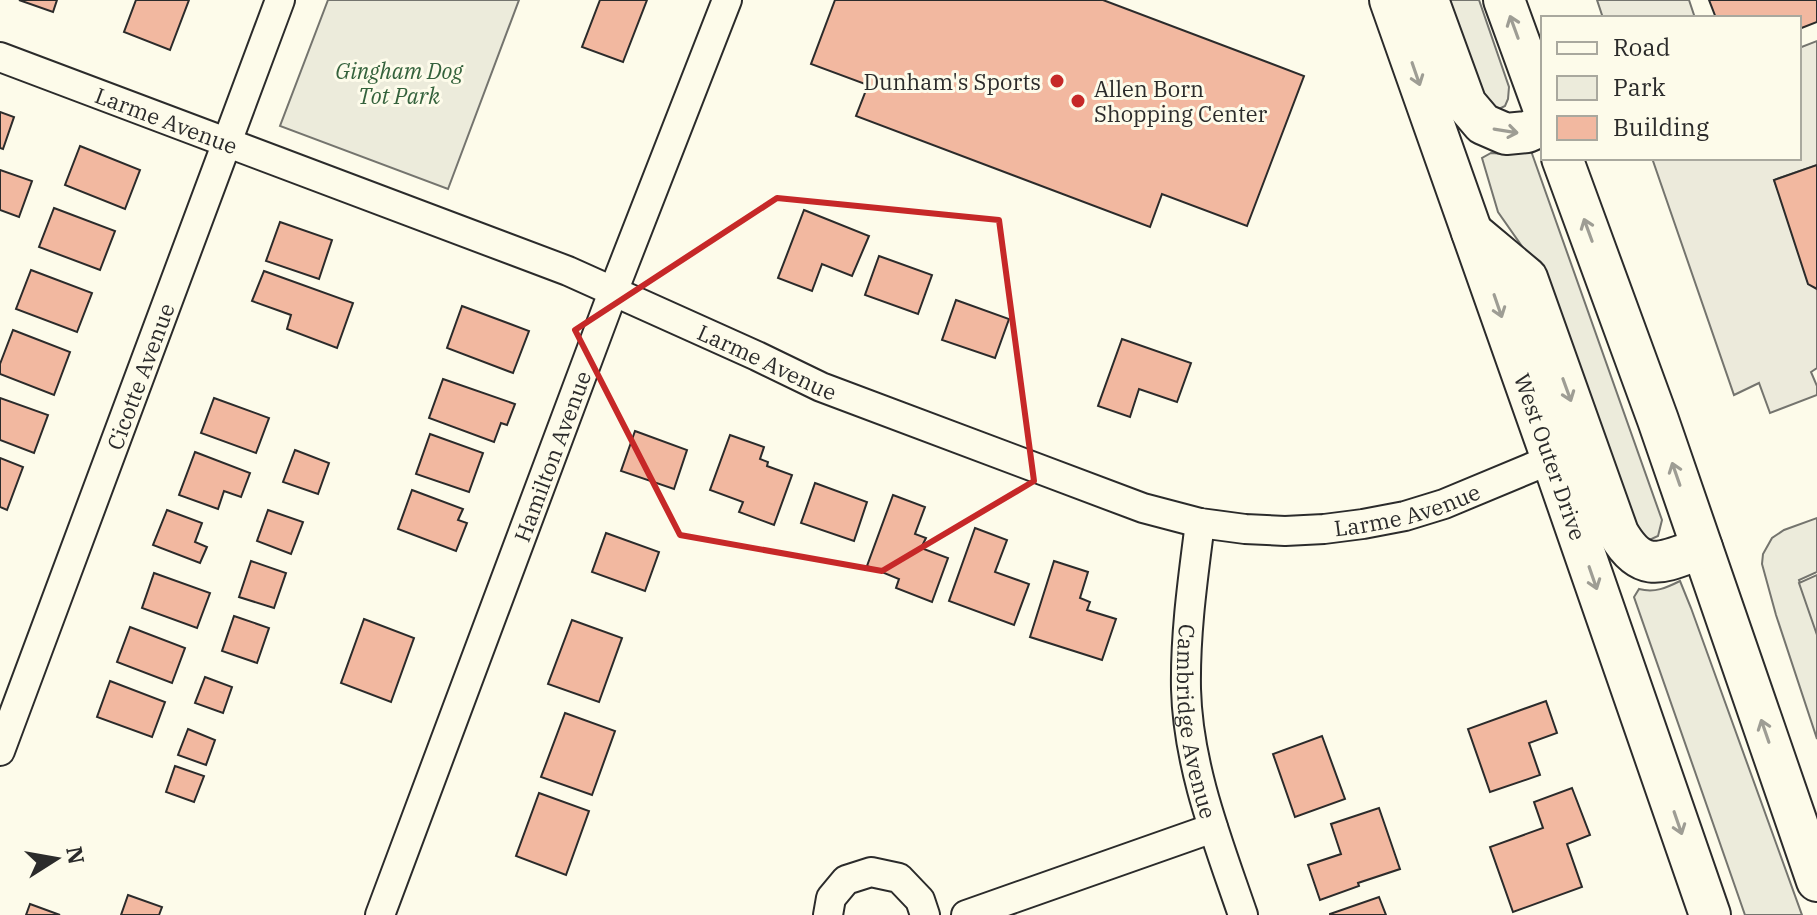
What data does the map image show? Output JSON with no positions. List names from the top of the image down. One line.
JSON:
{"streets":{"main road":["West Outer Drive"],"street":["Larme Avenue","Cicotte Avenue","Hamilton Avenue","Cambridge Avenue"]},"crossings":[["Larme Avenue","Cicotte Avenue"],["Larme Avenue","Hamilton Avenue"],["Larme Avenue","West Outer Drive"],["Larme Avenue","Cambridge Avenue"]],"parks":["Gingham Dog Tot Park"],"places":["Dunham's Sports","Allen Born Shopping Center"],"legend":["Road","Park","Building"],"north":"right"}
